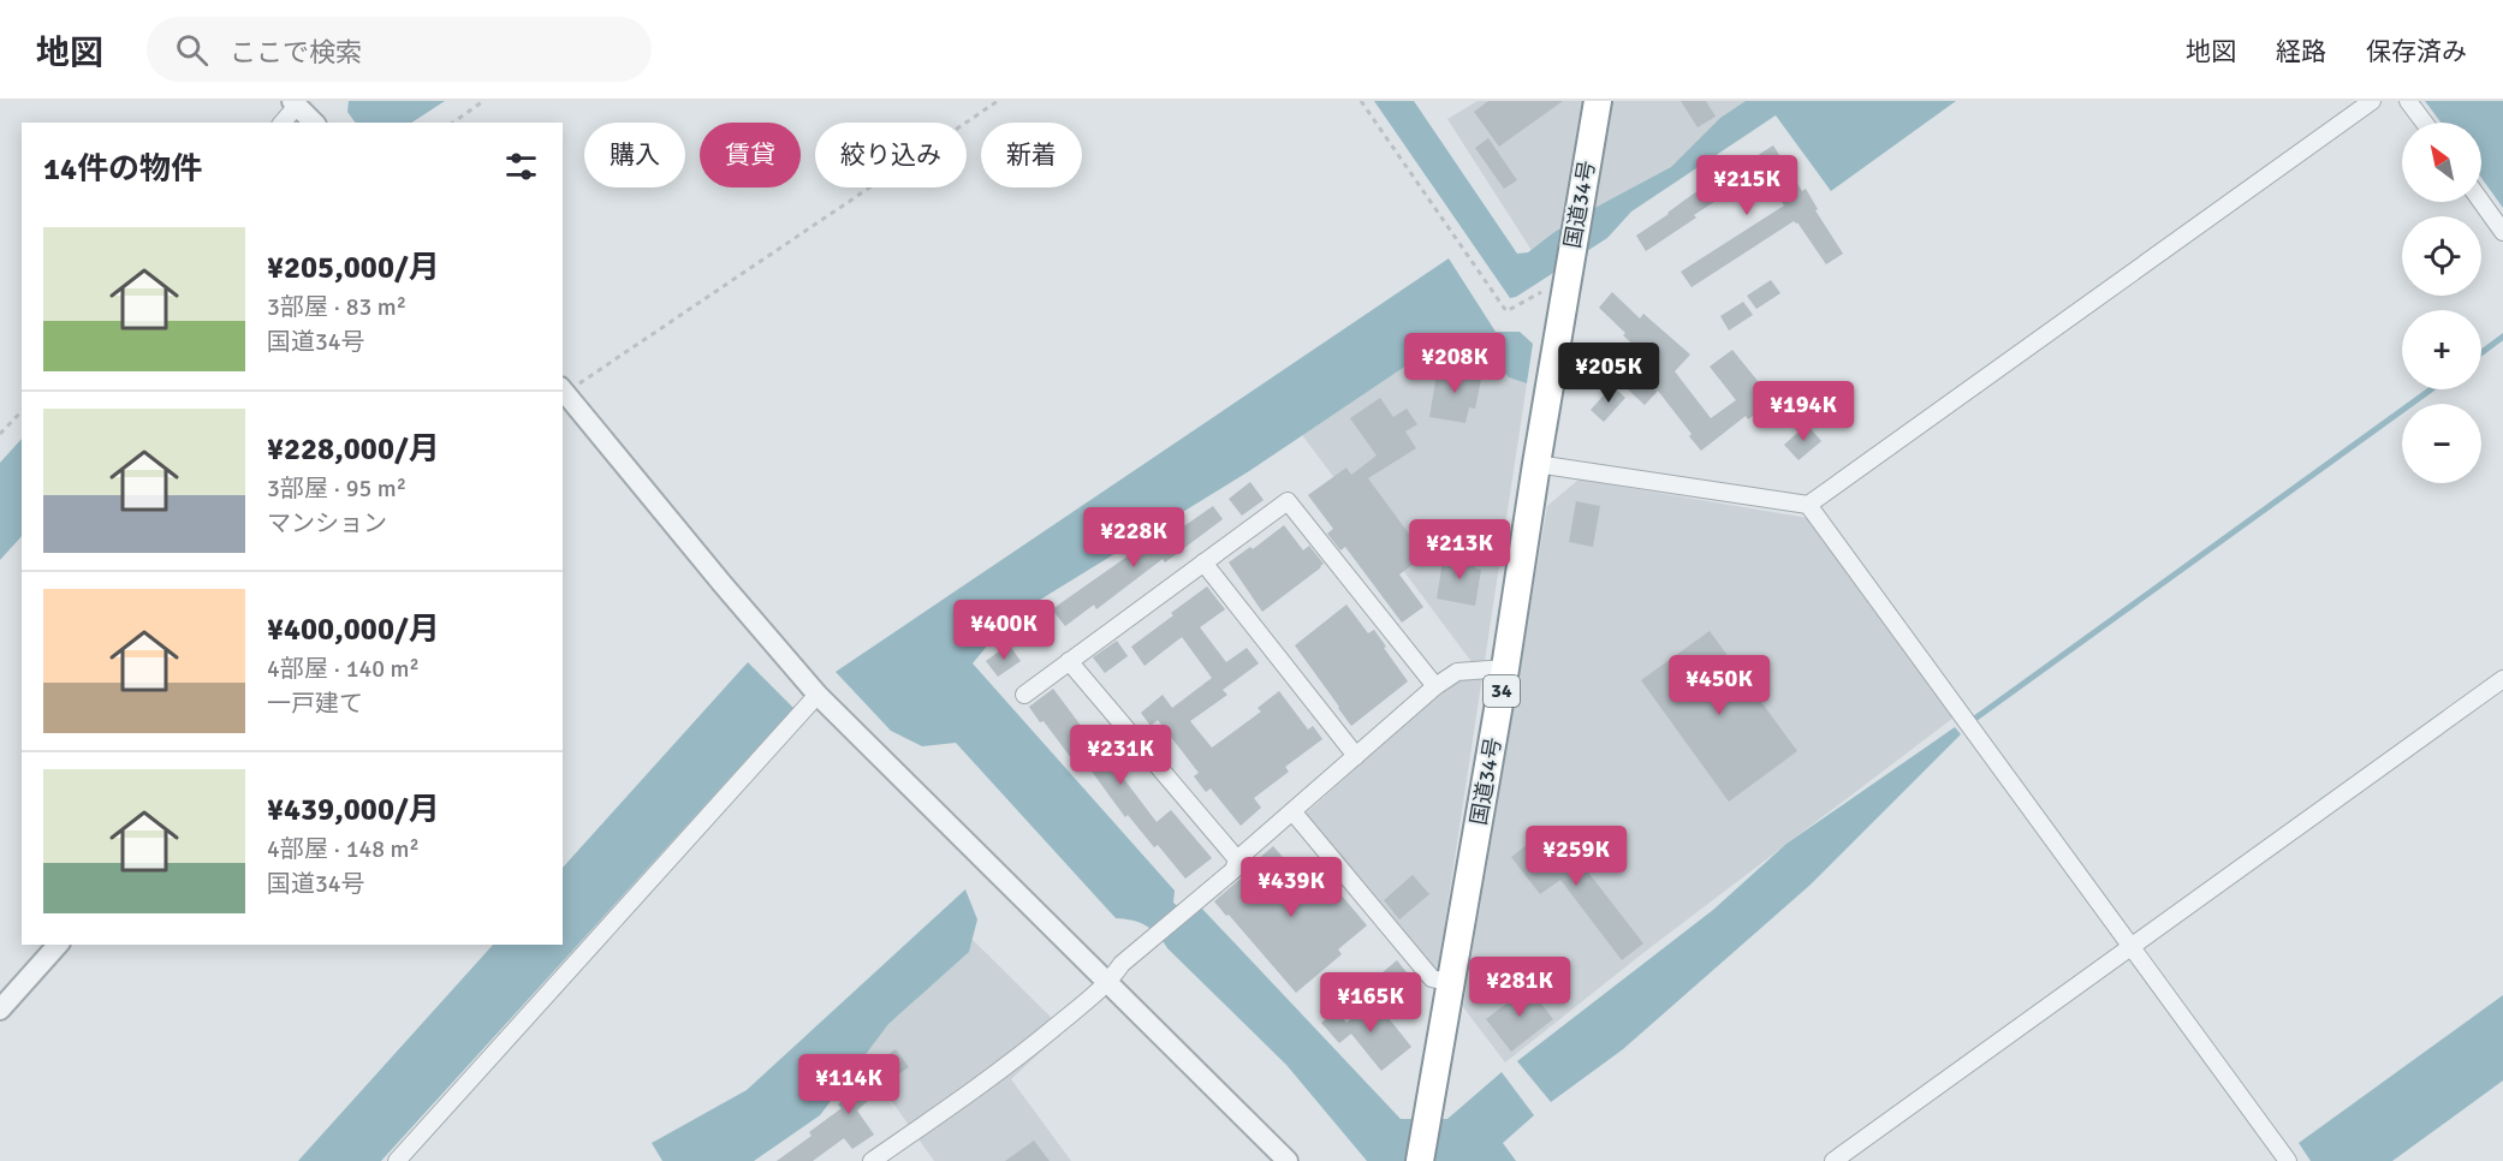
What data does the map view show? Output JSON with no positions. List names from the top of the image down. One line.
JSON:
{"streets":{"highway":["国道34号","34"]},"north":"top left","page":{"header":"地図","search":"ここで検索","nav":["地図","経路","保存済み"],"map_buttons":["+","−"],"chip":["購入","賃貸","絞り込み","新着"],"heading":"14件の物件","price":["¥215K","¥208K","¥205K","¥194K","¥228K","¥213K","¥400K","¥450K","¥231K","¥259K","¥439K","¥281K","¥165K","¥114K"],"list":[{"name":"¥205,000/月","note":"3部屋 · 83 m² · 国道34号"},{"name":"¥228,000/月","note":"3部屋 · 95 m² · マンション"},{"name":"¥400,000/月","note":"4部屋 · 140 m² · 一戸建て"},{"name":"¥439,000/月","note":"4部屋 · 148 m² · 国道34号"}]}}
